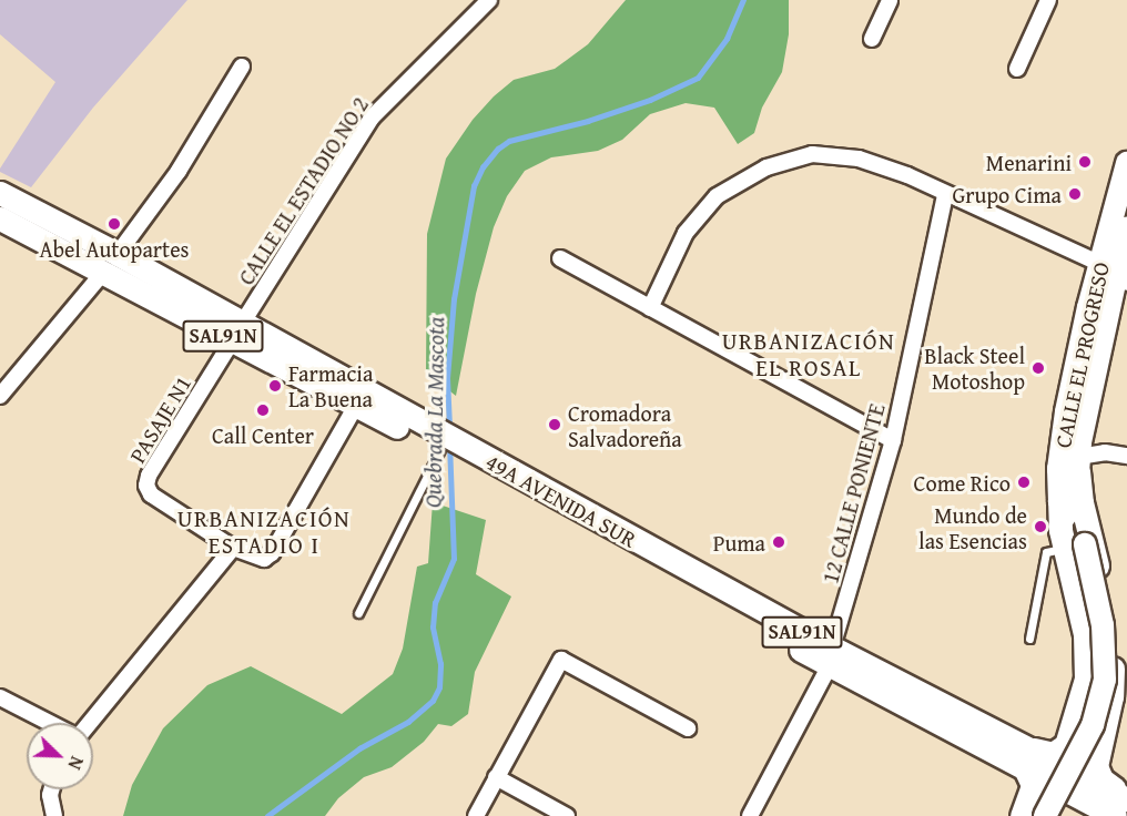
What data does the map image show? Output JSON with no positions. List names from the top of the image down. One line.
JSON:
{"streets":{"main road":["SAL91N","49A AVENIDA SUR"],"street":["CALLE EL ESTADIO NO 2","CALLE EL PROGRESO","PASAJE N1","12 CALLE PONIENTE"]},"crossings":[["CALLE EL ESTADIO NO 2","PASAJE N1"],["CALLE EL ESTADIO NO 2","49A AVENIDA SUR"],["PASAJE N1","49A AVENIDA SUR"],["12 CALLE PONIENTE","49A AVENIDA SUR"]],"districts":["URBANIZACIÓN EL ROSAL","URBANIZACIÓN ESTADIO I"],"water":["Quebrada La Mascota"],"places":["Menarini","Grupo Cima","Abel Autopartes","Black Steel Motoshop","Farmacia La Buena","Call Center","Cromadora Salvadoreña","Come Rico","Mundo de las Esencias","Puma"],"north":"bottom right"}
